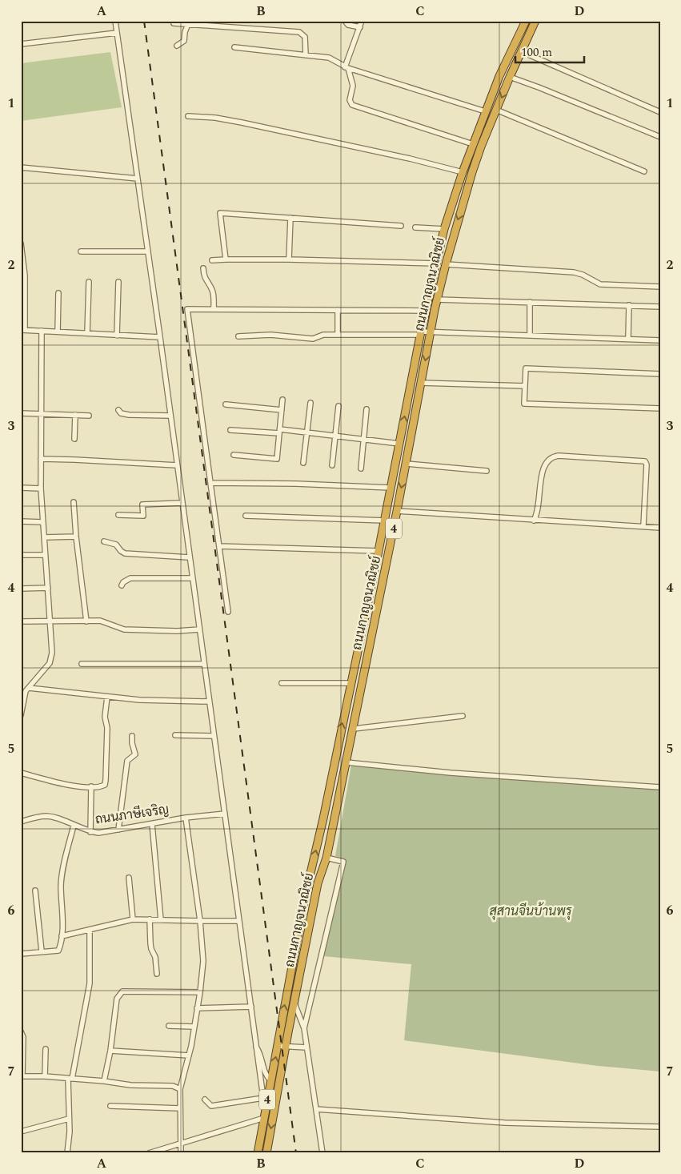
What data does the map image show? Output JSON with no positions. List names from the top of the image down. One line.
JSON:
{"streets":{"highway":["ถนนกาญจนวณิชย์","4"],"street":["ถนนภาษีเจริญ"]},"parks":["สุสานจีนบ้านพรุ"],"scale_bar":"100 m","grid":{"columns":["A","B","C","D"],"rows":["1","2","3","4","5","6","7"]}}
